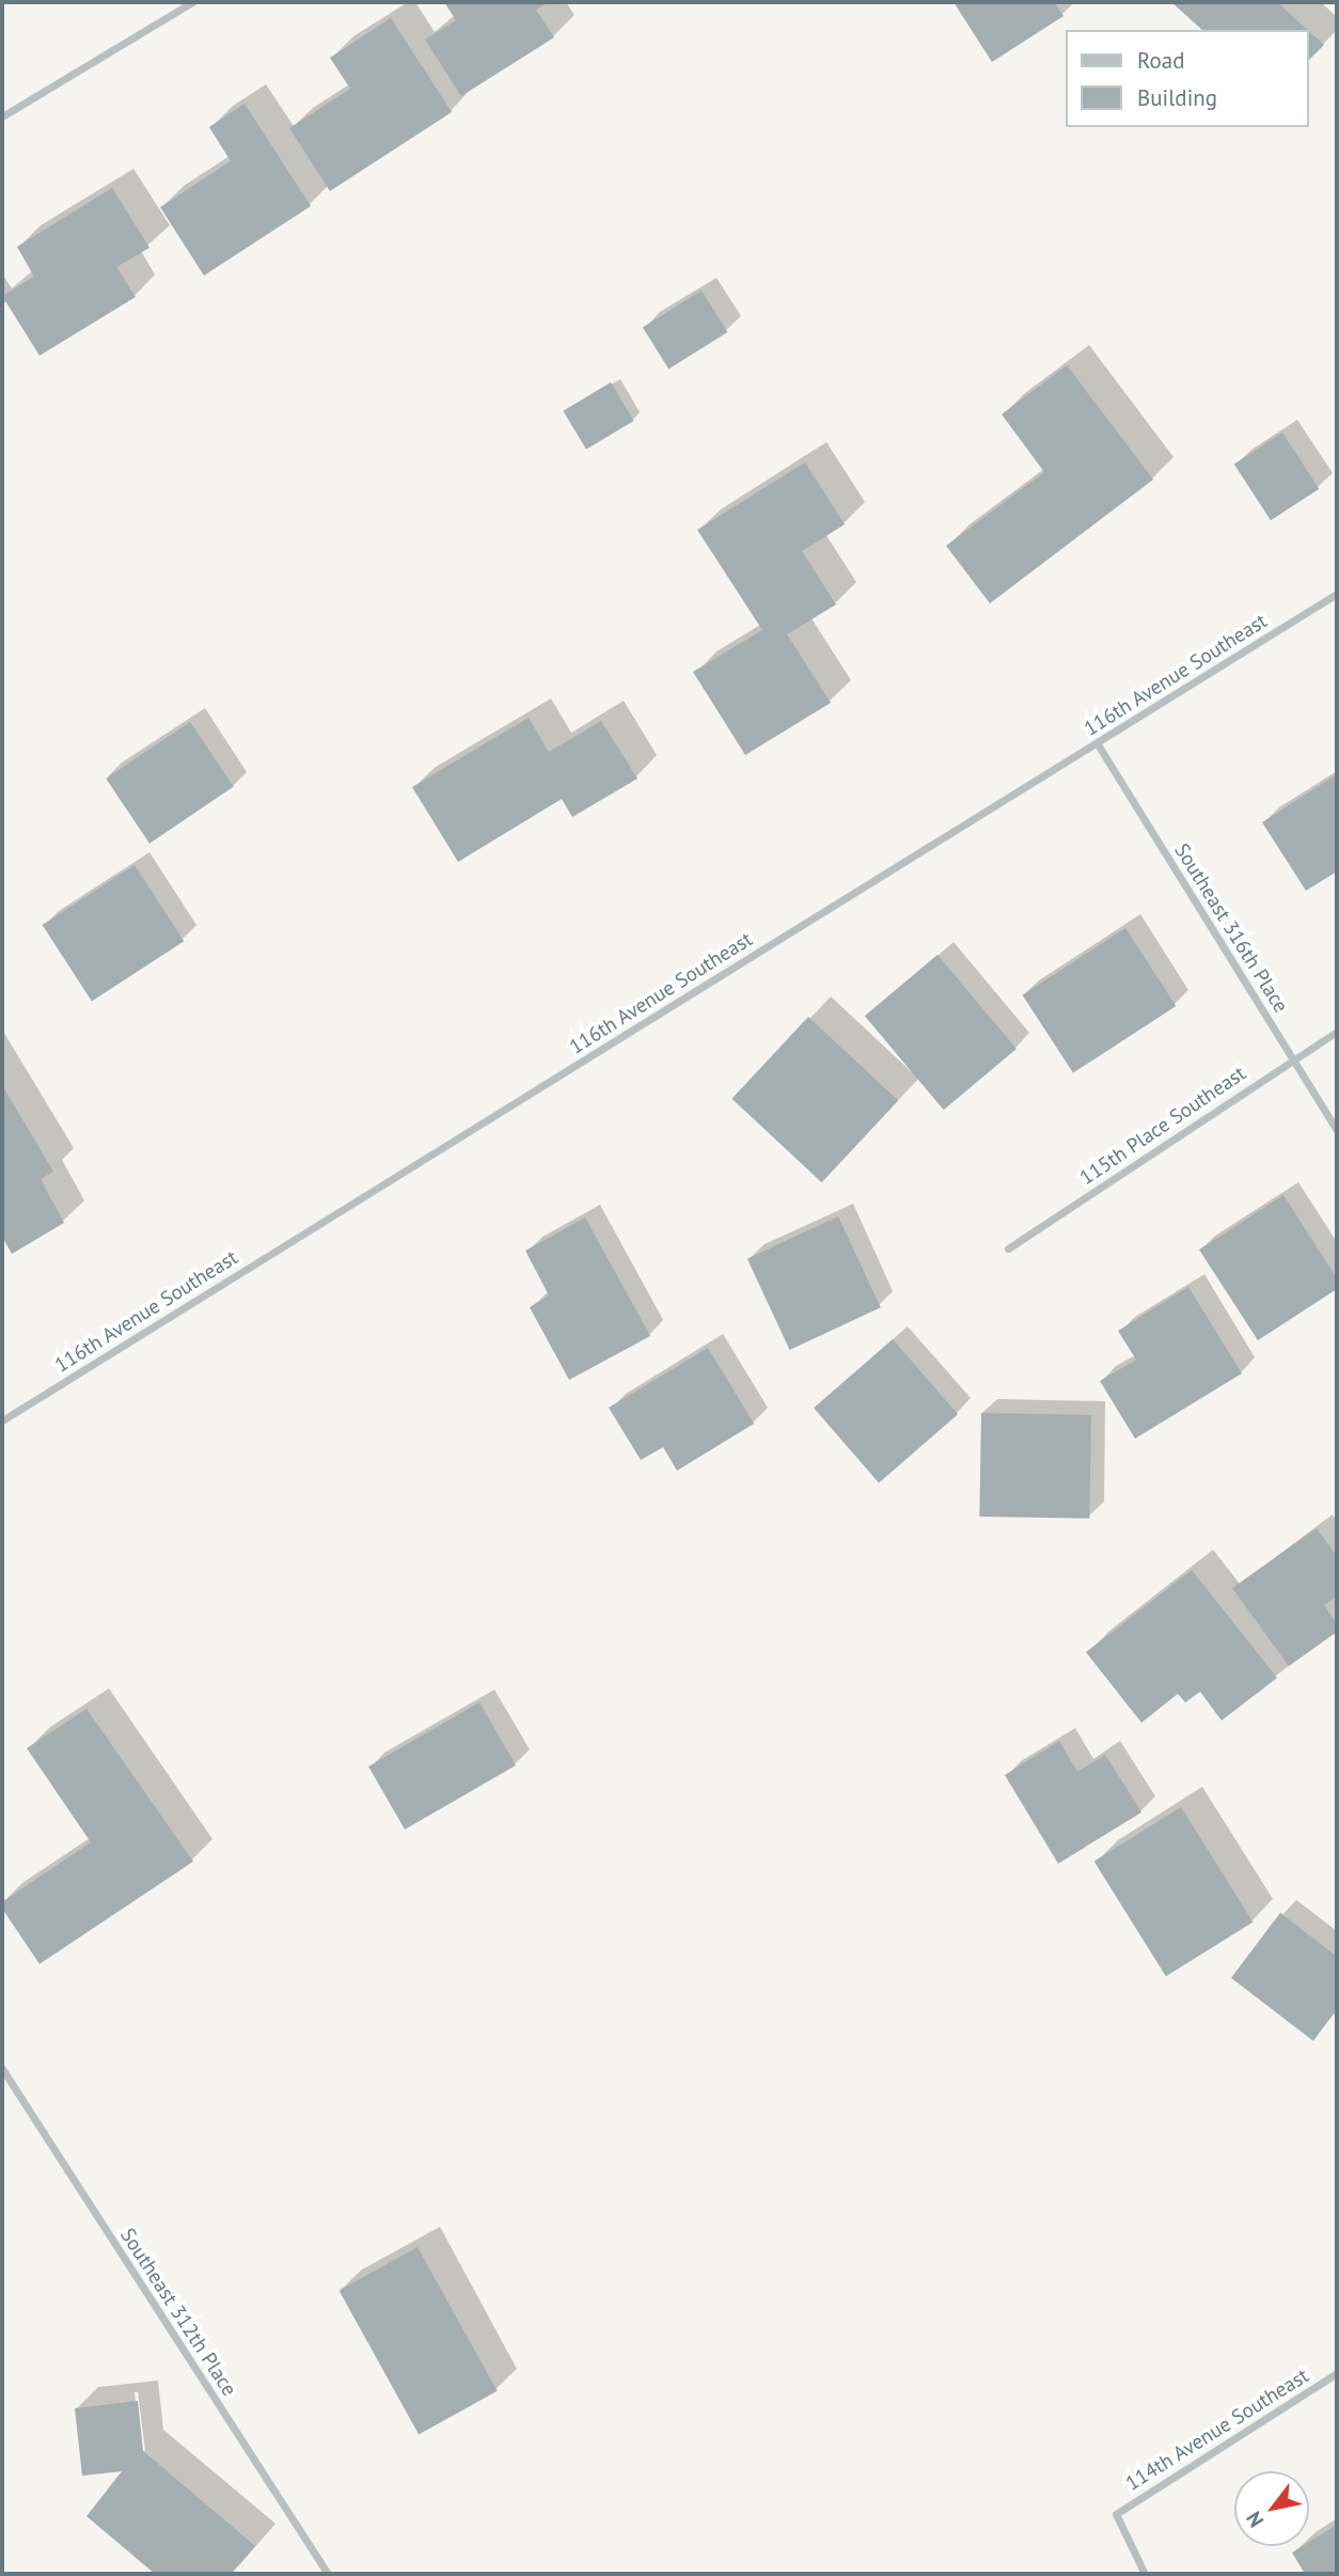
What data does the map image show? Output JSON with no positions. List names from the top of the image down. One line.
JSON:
{"streets":{"street":["116th Avenue Southeast","Southeast 316th Place","115th Place Southeast","Southeast 312th Place","114th Avenue Southeast"]},"crossings":[["116th Avenue Southeast","Southeast 316th Place"],["Southeast 316th Place","115th Place Southeast"]],"legend":["Road","Building"],"north":"bottom left"}
